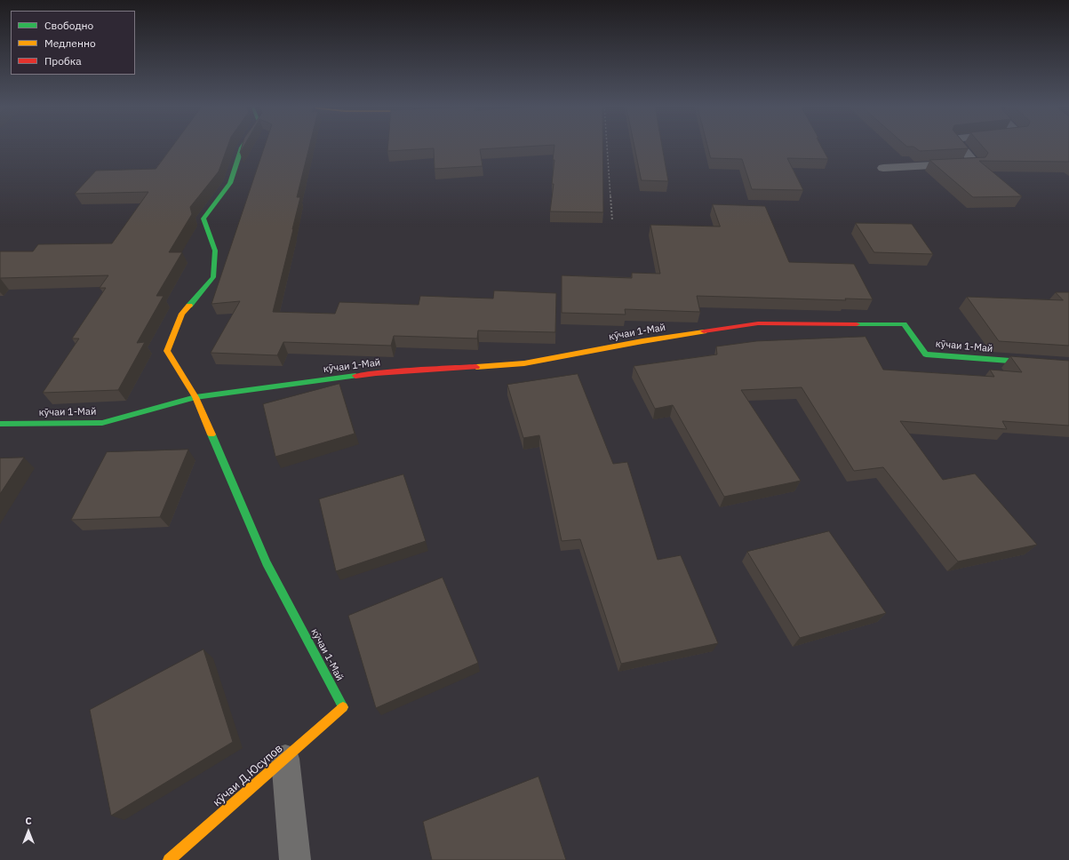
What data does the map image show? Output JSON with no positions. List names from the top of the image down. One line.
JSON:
{"streets":{"street":["кӯчаи 1-Май","кӯчаи Д.Юсупов"]},"crossings":[["кӯчаи 1-Май","кӯчаи Д.Юсупов"]],"legend":["Свободно","Медленно","Пробка"],"north":"top"}
